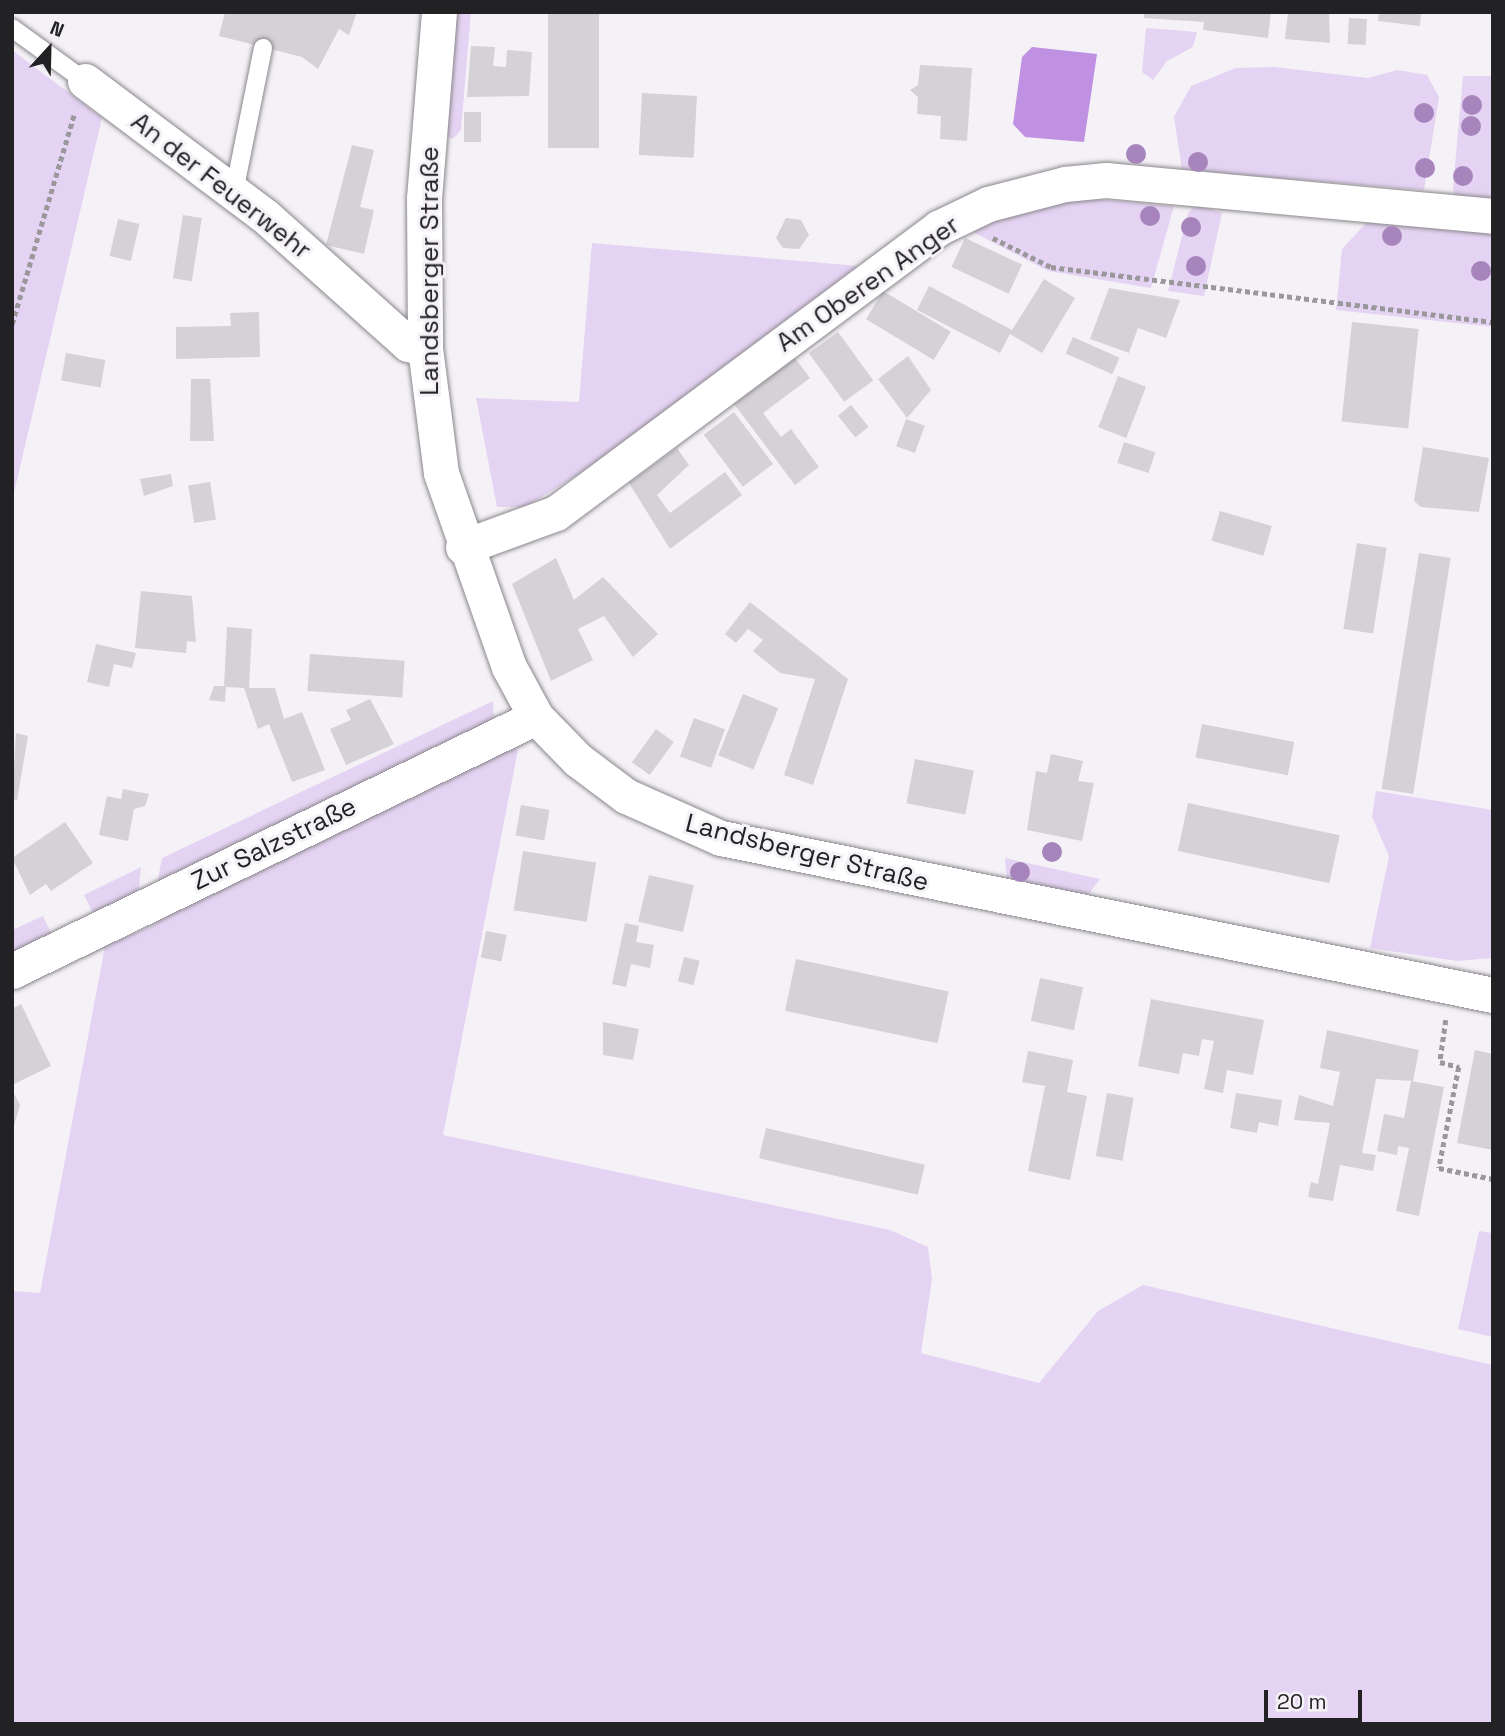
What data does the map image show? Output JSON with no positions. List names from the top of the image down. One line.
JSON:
{"streets":{"street":["An der Feuerwehr","Landsberger Straße","Am Oberen Anger","Zur Salzstraße"]},"crossings":[["An der Feuerwehr","Landsberger Straße"],["Landsberger Straße","Am Oberen Anger"],["Landsberger Straße","Zur Salzstraße"]],"scale_bar":"20 m","north":"top"}
